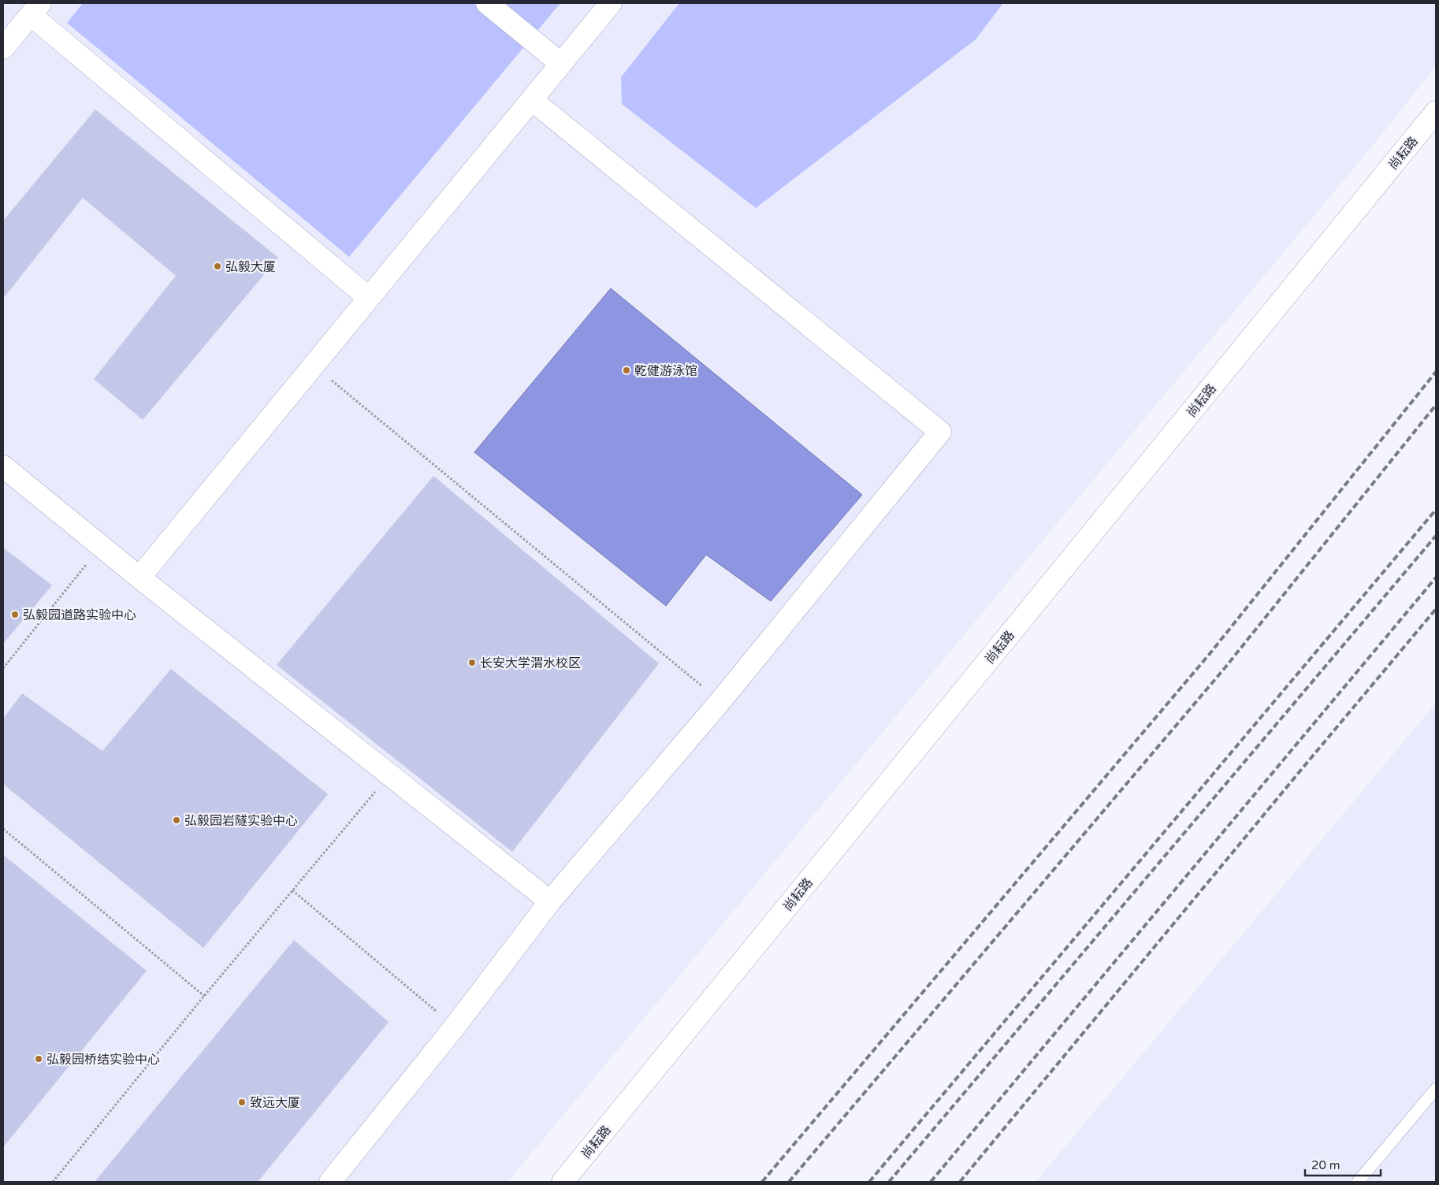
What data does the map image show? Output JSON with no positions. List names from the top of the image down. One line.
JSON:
{"streets":{"street":["尚耘路"]},"places":["弘毅大厦","乾健游泳馆","弘毅园道路实验中心","长安大学渭水校区","弘毅园岩隧实验中心","弘毅园桥结实验中心","致远大厦"],"scale_bar":"20 m"}
